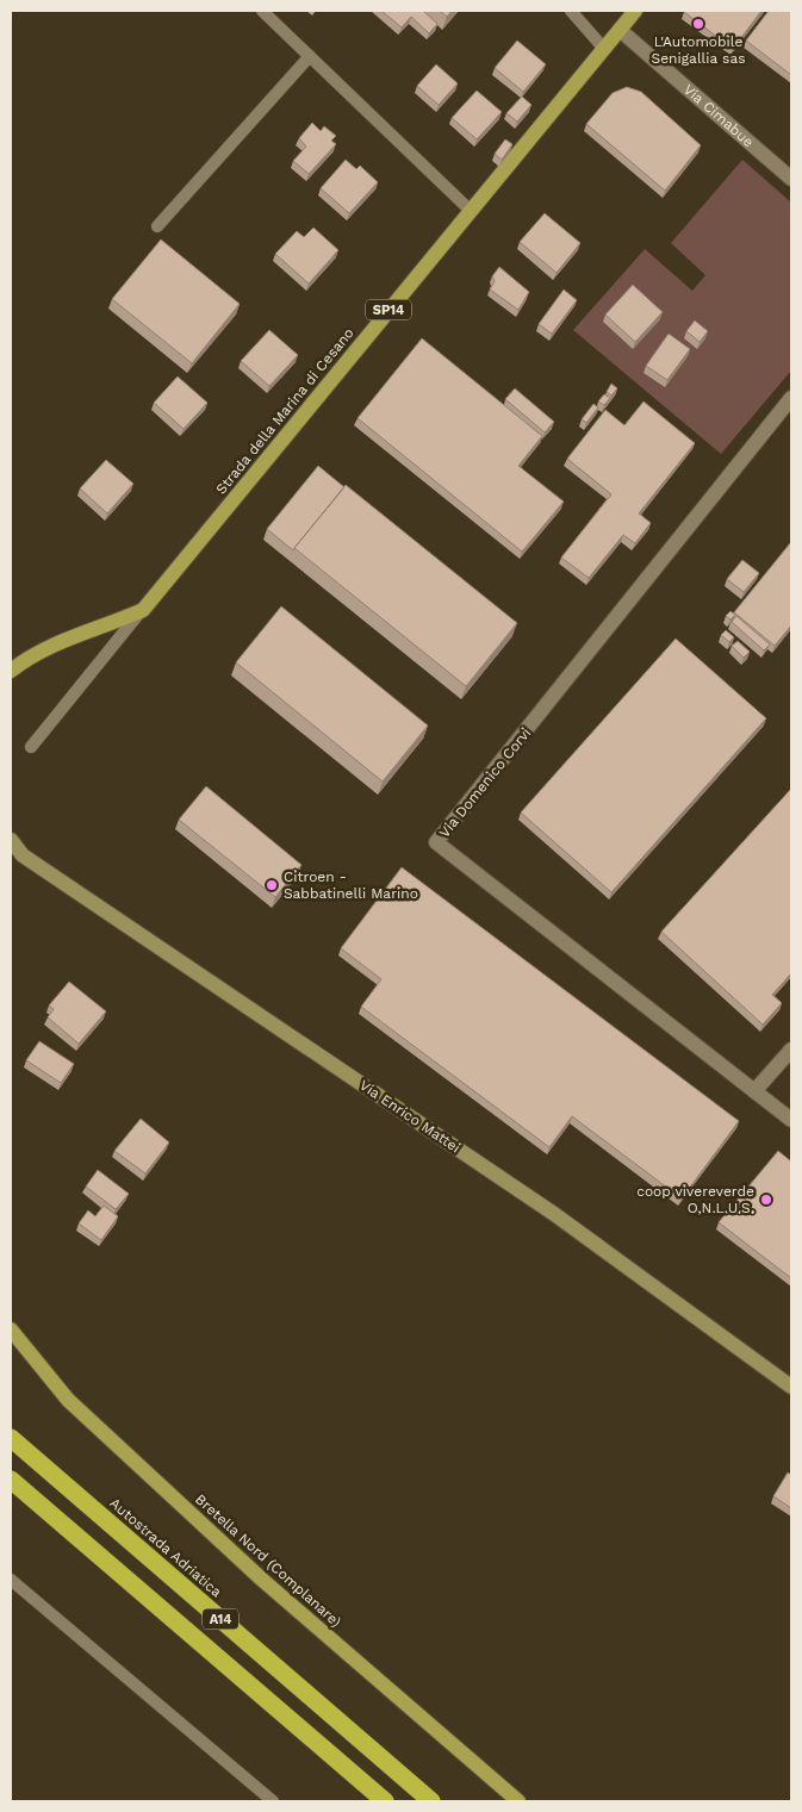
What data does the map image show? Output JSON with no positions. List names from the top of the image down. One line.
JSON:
{"streets":{"highway":["Autostrada Adriatica","A14"],"main road":["SP14","Strada della Marina di Cesano","Bretella Nord (Complanare)"],"street":["Via Cimabue","Via Domenico Corvi","Via Enrico Mattei"]},"crossings":[["Via Cimabue","Strada della Marina di Cesano"]],"places":["L'Automobile Senigallia sas","Citroen - Sabbatinelli Marino","coop vivereverde O,N.L.U.S."]}
